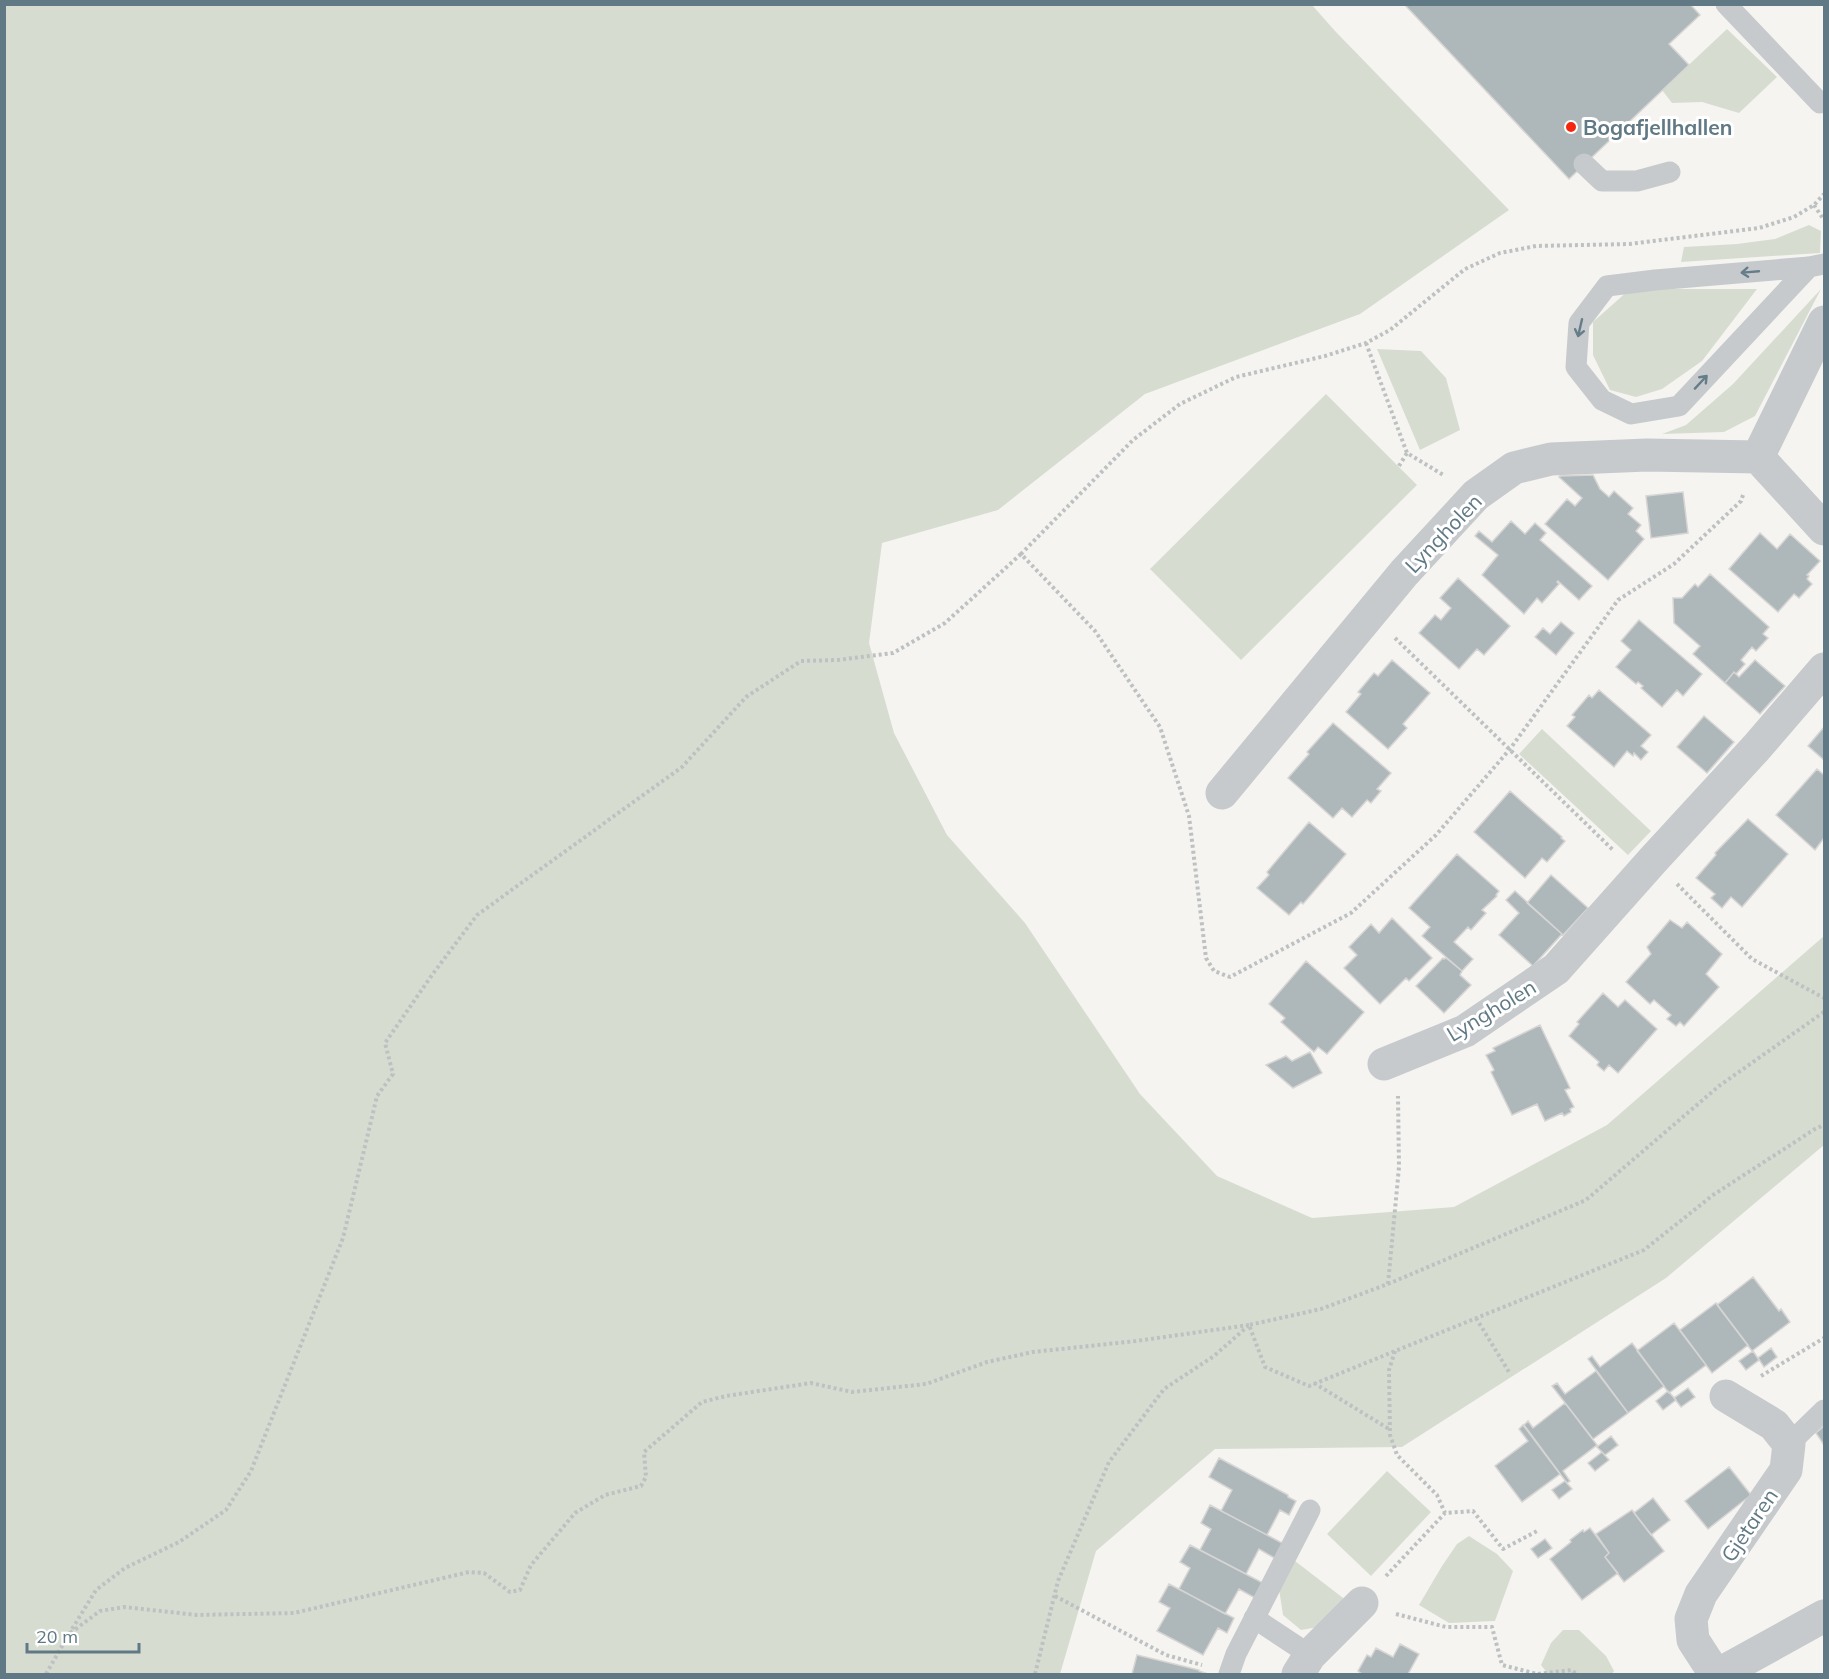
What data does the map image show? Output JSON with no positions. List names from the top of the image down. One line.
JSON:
{"streets":{"street":["Lyngholen","Gjetaren"]},"places":["Bogafjellhallen"],"scale_bar":"20 m"}
